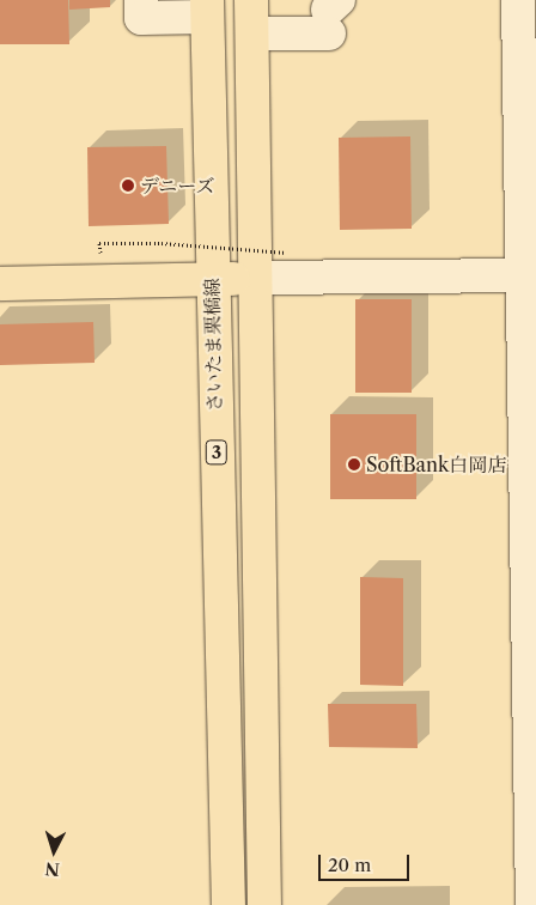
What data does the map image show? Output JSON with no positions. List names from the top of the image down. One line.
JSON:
{"streets":{"main road":["さいたま栗橋線","3"]},"places":["デニーズ","SoftBank白岡店"],"scale_bar":"20 m","north":"bottom"}
